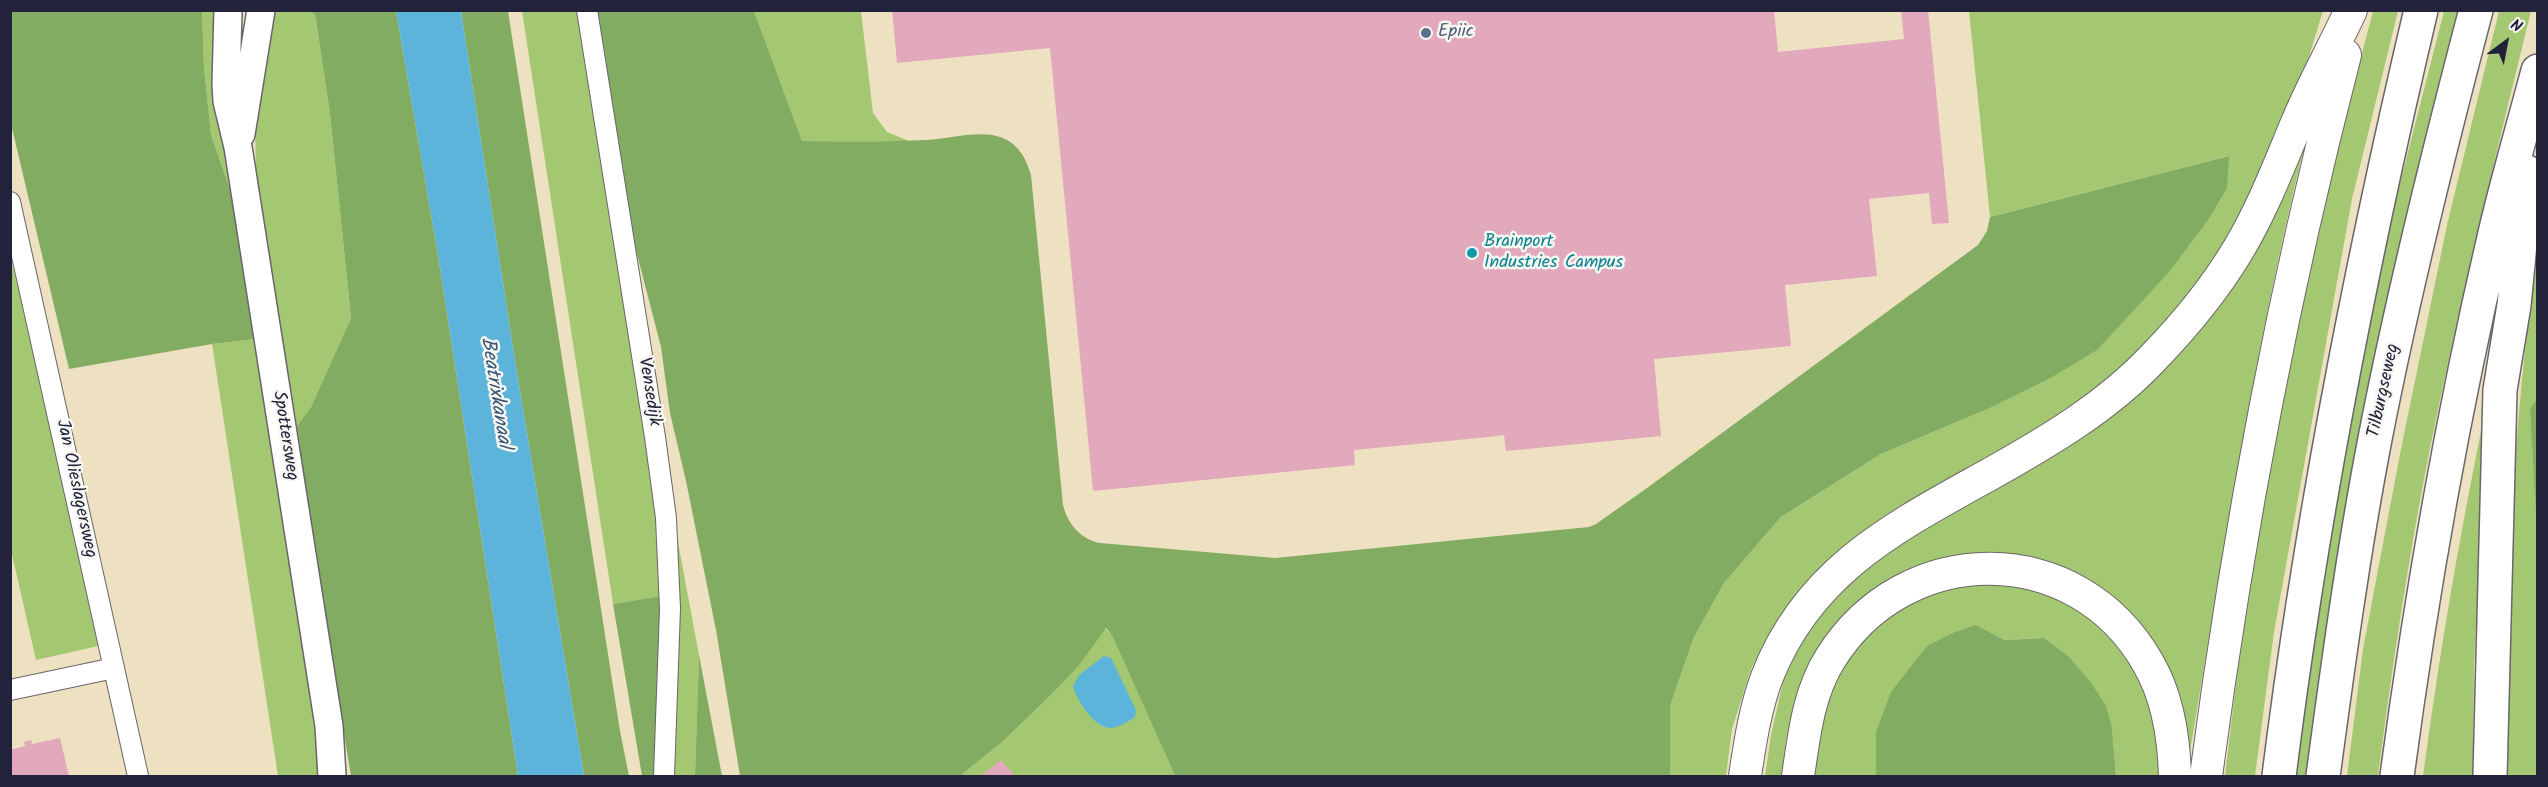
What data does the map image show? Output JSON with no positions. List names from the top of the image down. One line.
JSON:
{"streets":{"highway":["Tilburgseweg"],"main road":["Spottersweg"],"street":["Vensedijk","Jan Olieslagersweg"]},"water":["Beatrixkanaal"],"places":["Epiic","Brainport Industries Campus"],"north":"top right"}
